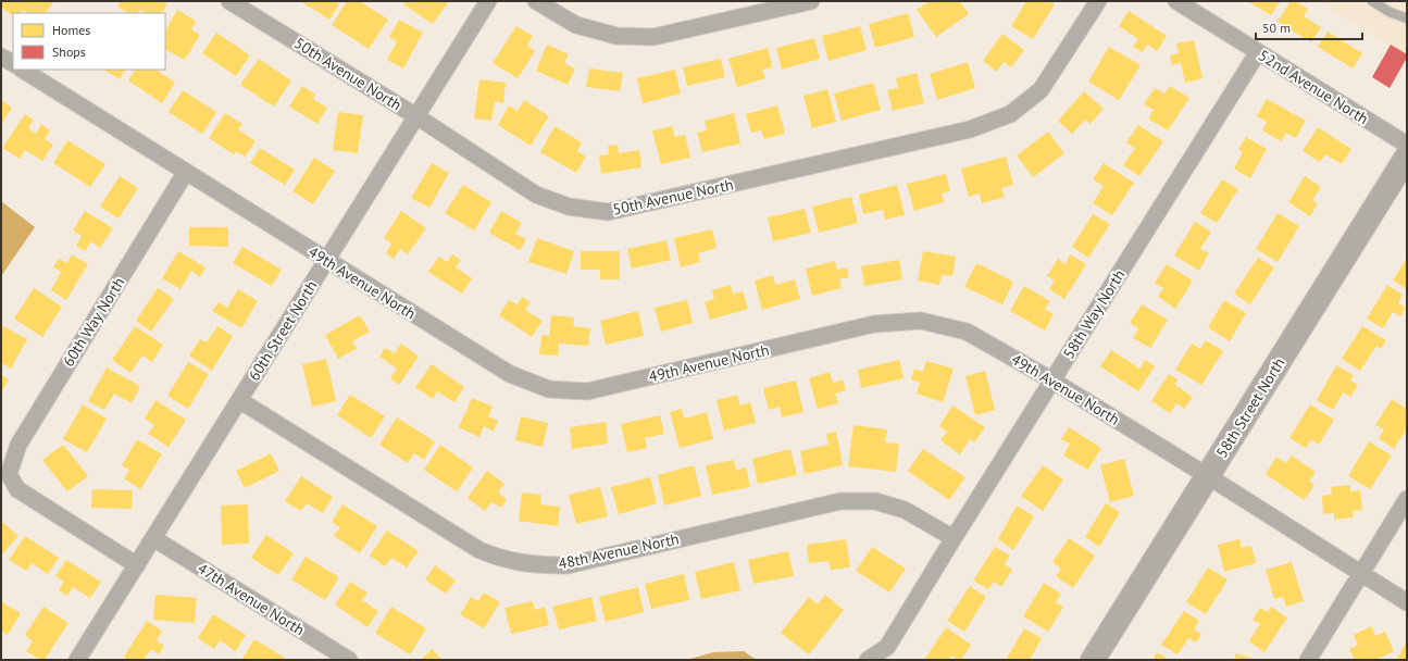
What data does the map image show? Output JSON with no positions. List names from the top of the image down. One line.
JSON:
{"streets":{"street":["50th Avenue North","52nd Avenue North","49th Avenue North","58th Way North","60th Way North","60th Street North","58th Street North","48th Avenue North","47th Avenue North"]},"crossings":[["50th Avenue North","60th Street North"],["52nd Avenue North","58th Way North"],["49th Avenue North","58th Way North"],["49th Avenue North","60th Way North"],["49th Avenue North","60th Street North"],["49th Avenue North","58th Street North"],["58th Way North","48th Avenue North"],["60th Way North","60th Street North"],["60th Street North","48th Avenue North"],["60th Street North","47th Avenue North"]],"legend":["Homes","Shops"],"scale_bar":"50 m"}
